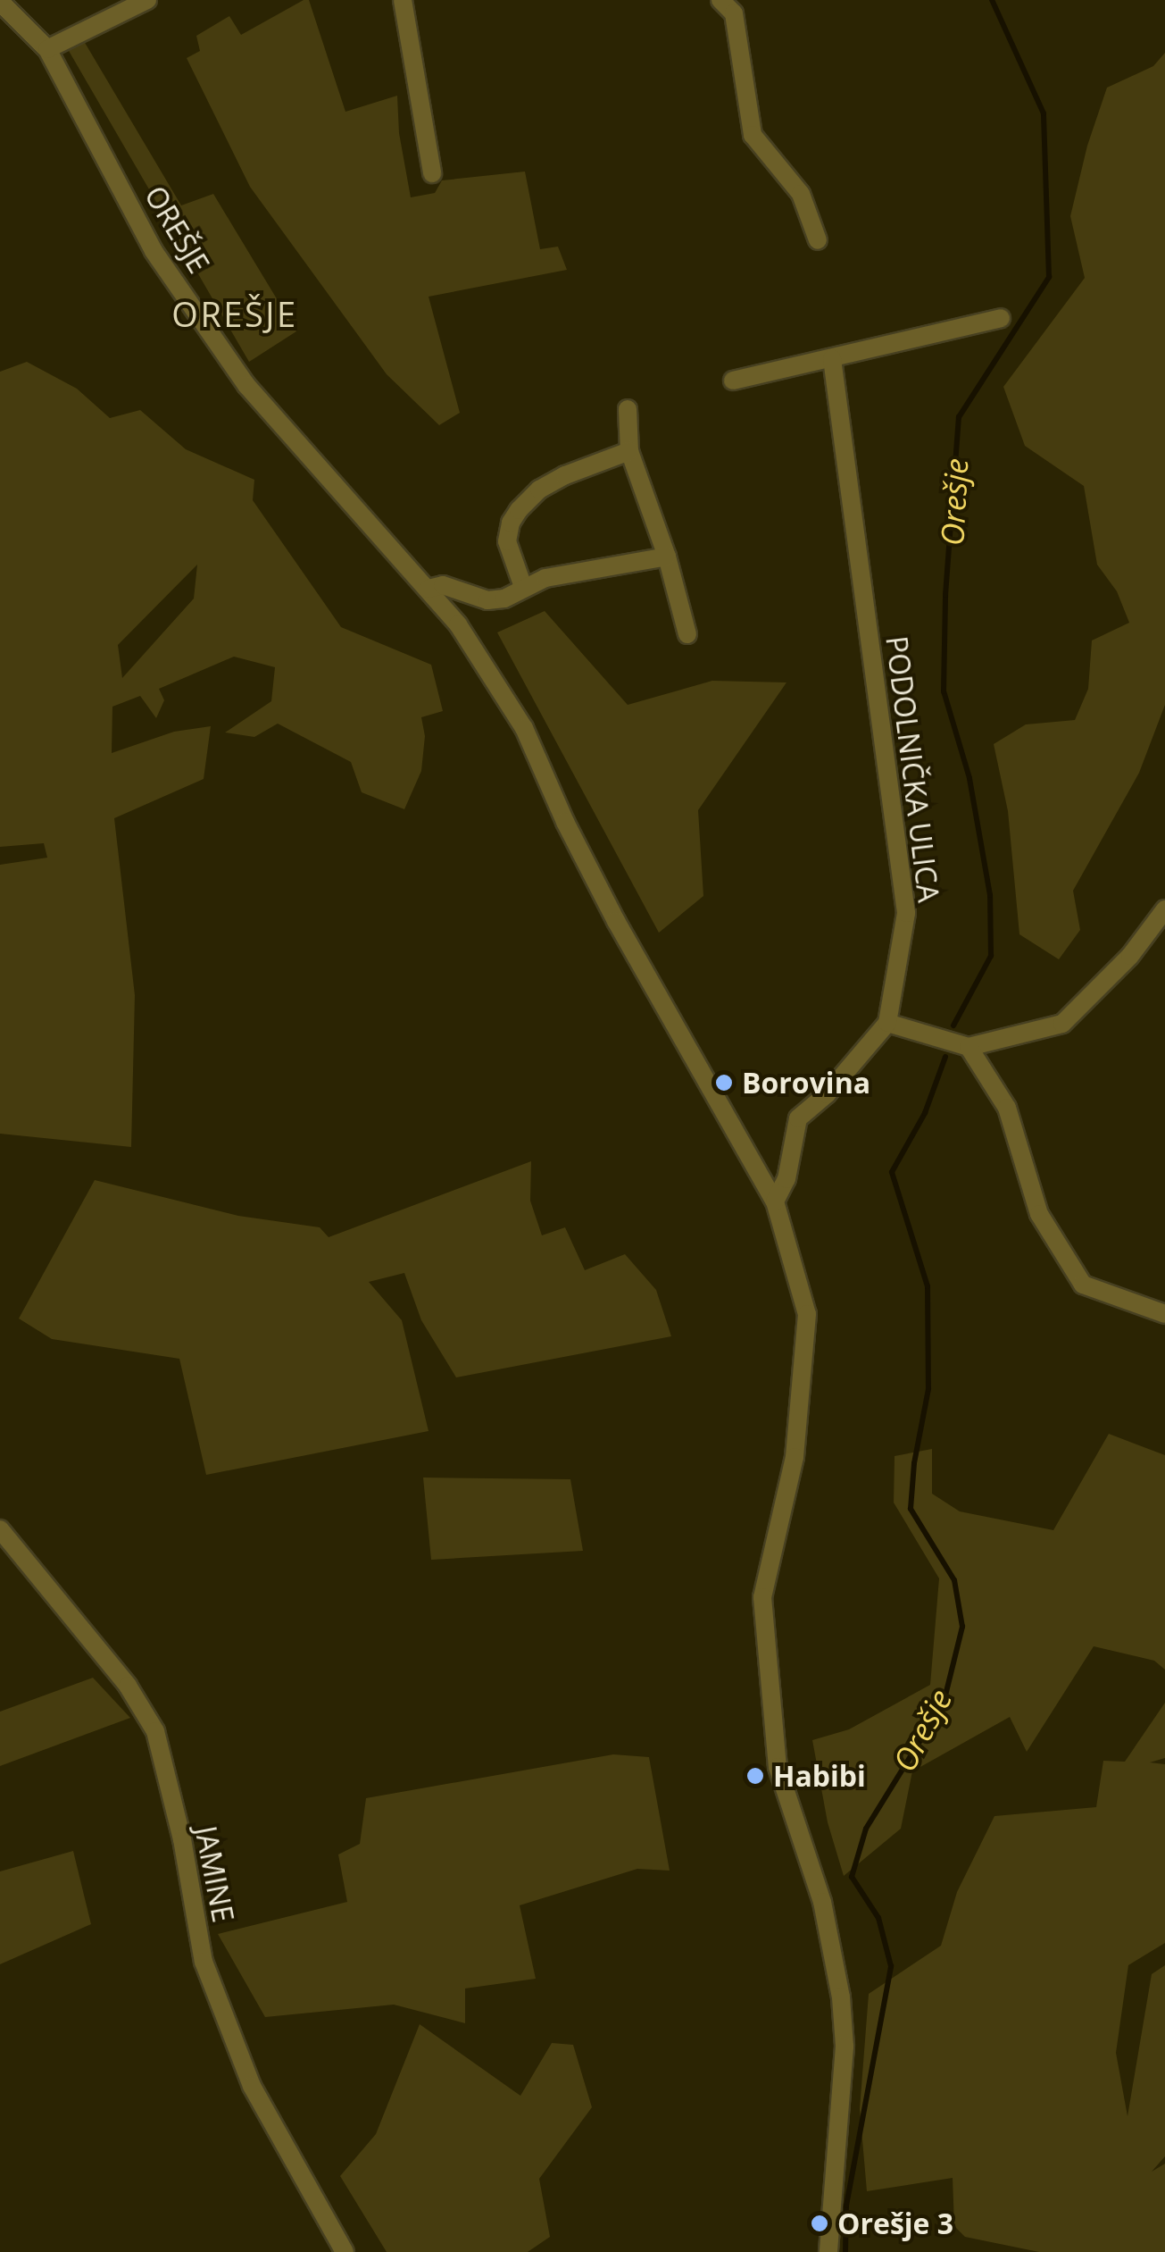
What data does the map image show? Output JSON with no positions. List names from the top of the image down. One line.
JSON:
{"streets":{"street":["OREŠJE","PODOLNIČKA ULICA","JAMINE"]},"districts":["OREŠJE"],"water":["Orešje"],"places":["Borovina","Habibi","Orešje 3"]}
